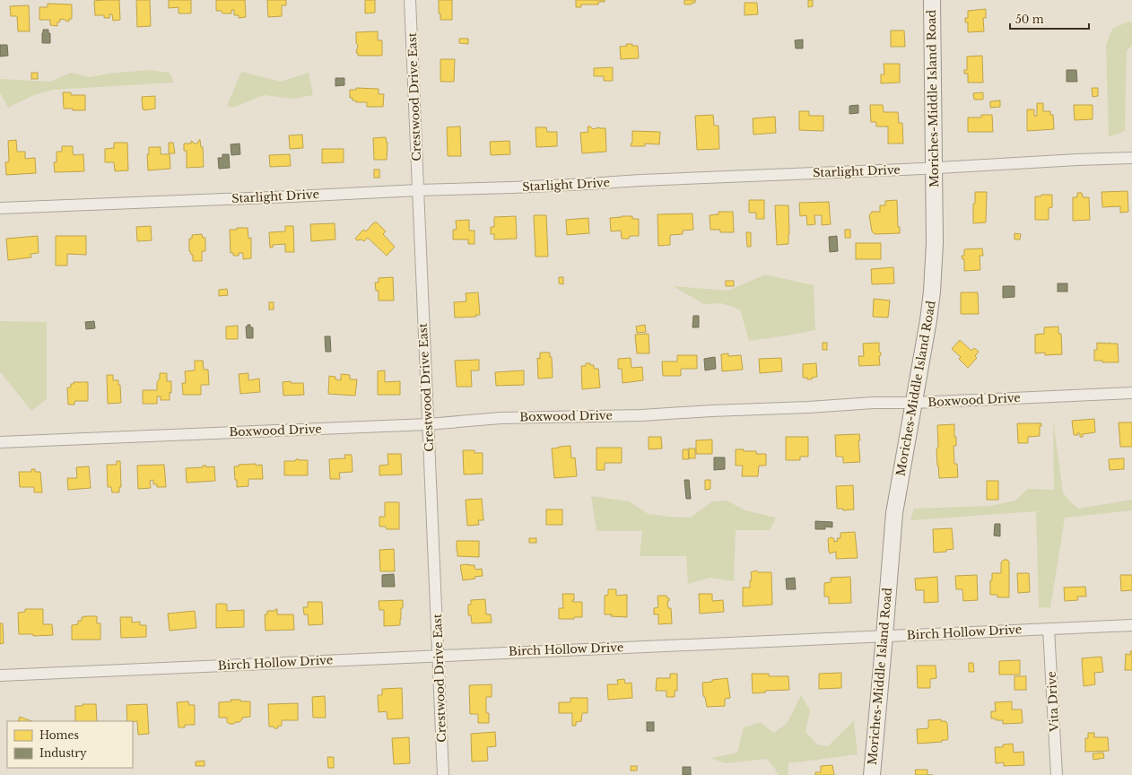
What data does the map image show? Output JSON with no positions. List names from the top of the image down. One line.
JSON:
{"streets":{"main road":["Moriches-Middle Island Road"],"street":["Crestwood Drive East","Starlight Drive","Boxwood Drive","Birch Hollow Drive","Vita Drive"]},"crossings":[["Crestwood Drive East","Starlight Drive"],["Crestwood Drive East","Boxwood Drive"],["Crestwood Drive East","Birch Hollow Drive"],["Moriches-Middle Island Road","Starlight Drive"],["Moriches-Middle Island Road","Boxwood Drive"],["Moriches-Middle Island Road","Birch Hollow Drive"],["Birch Hollow Drive","Vita Drive"]],"legend":["Homes","Industry"],"scale_bar":"50 m"}
